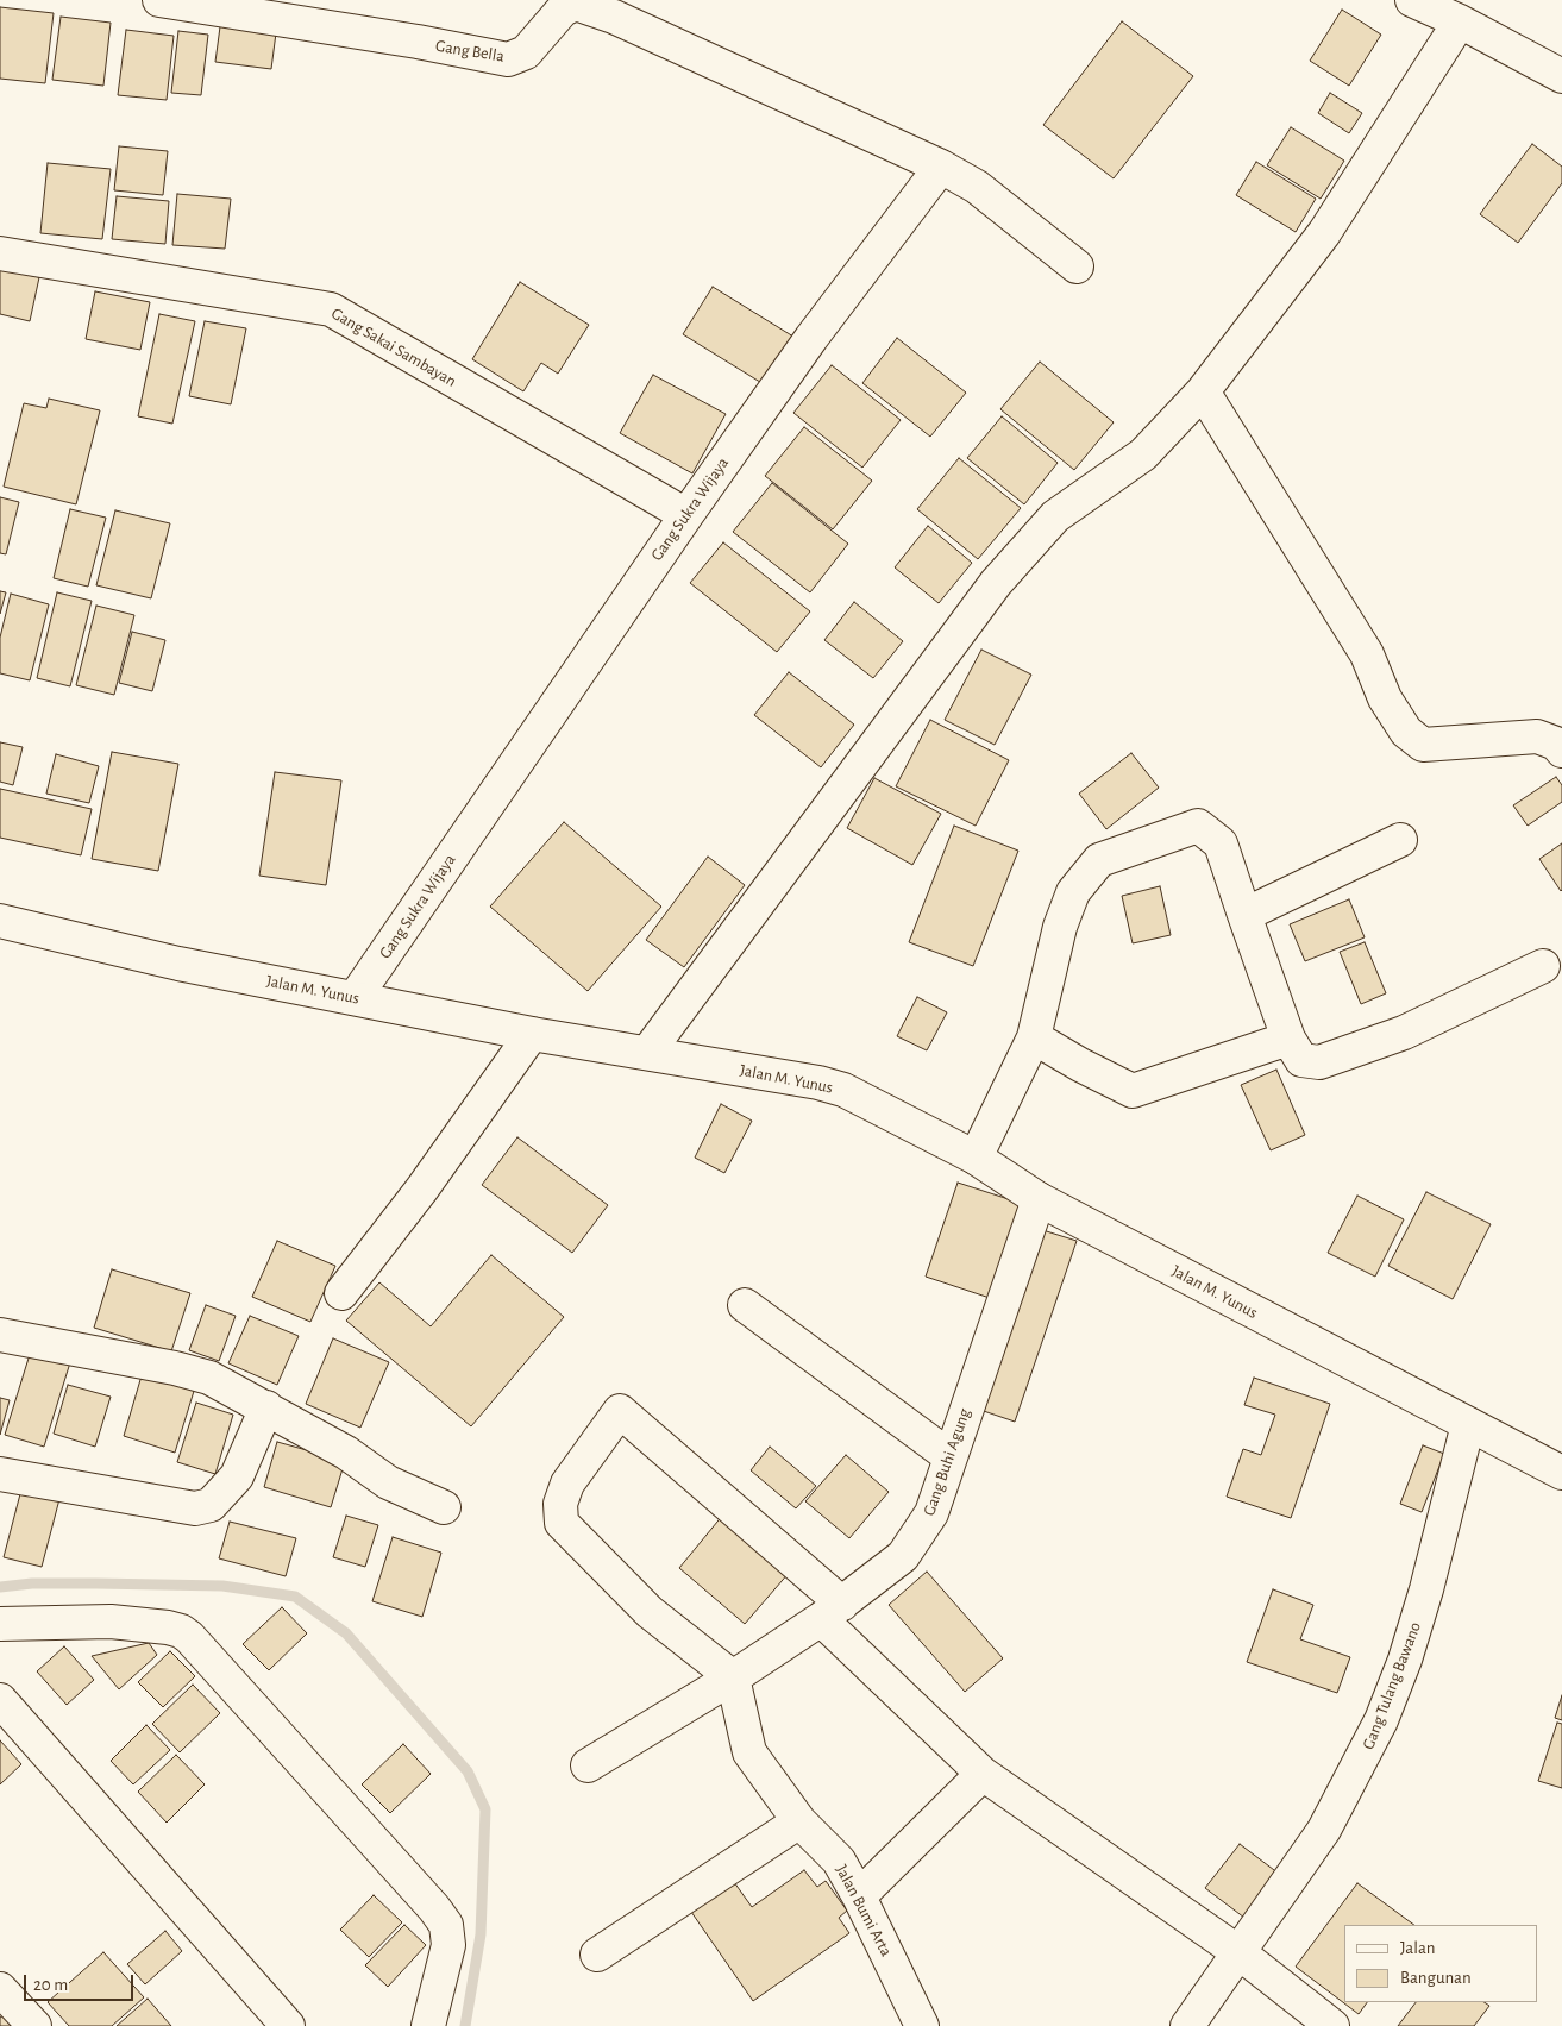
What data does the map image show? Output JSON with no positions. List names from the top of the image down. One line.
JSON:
{"streets":{"street":["Gang Bella","Gang Sakai Sambayan","Gang Sukra Wijaya","Jalan M. Yunus","Gang Buhi Agung","Gang Tulang Bawano","Jalan Bumi Arta"]},"crossings":[["Gang Bella","Gang Sukra Wijaya"],["Gang Sakai Sambayan","Gang Sukra Wijaya"],["Gang Sukra Wijaya","Jalan M. Yunus"],["Jalan M. Yunus","Gang Buhi Agung"],["Jalan M. Yunus","Gang Tulang Bawano"],["Gang Buhi Agung","Jalan Bumi Arta"]],"legend":["Jalan","Bangunan"],"scale_bar":"20 m"}
